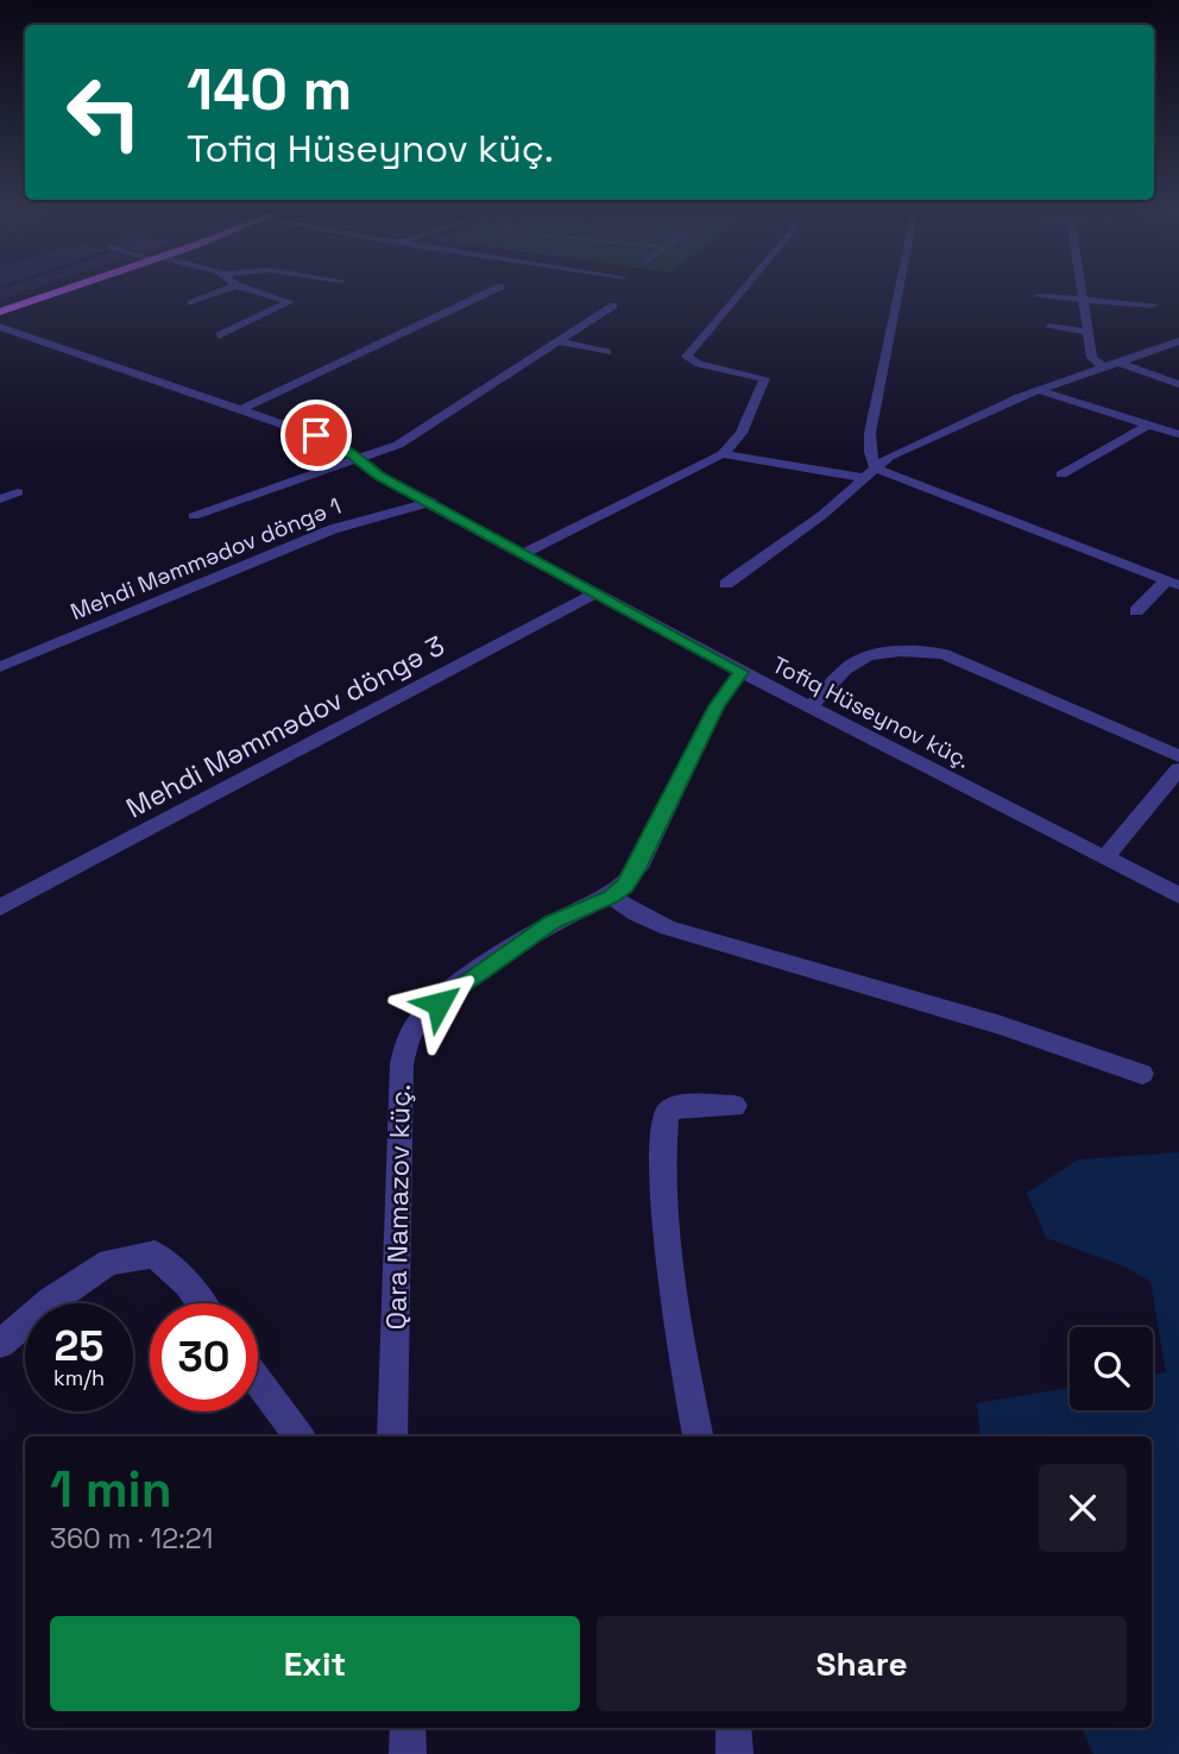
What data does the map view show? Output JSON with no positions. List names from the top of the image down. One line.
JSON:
{"streets":{"street":["Mehdi Məmmədov döngə 1","Tofiq Hüseynov küç.","Mehdi Məmmədov döngə 3","Qara Namazov küç."]},"crossings":[["Mehdi Məmmədov döngə 1","Tofiq Hüseynov küç."],["Tofiq Hüseynov küç.","Mehdi Məmmədov döngə 3"],["Tofiq Hüseynov küç.","Qara Namazov küç."]],"page":{"turn":["140 m","Tofiq Hüseynov küç."],"speed":"25 km/h","limit":"30","heading":["1 min","360 m · 12:21"],"buttons":["Exit","Share"]}}
